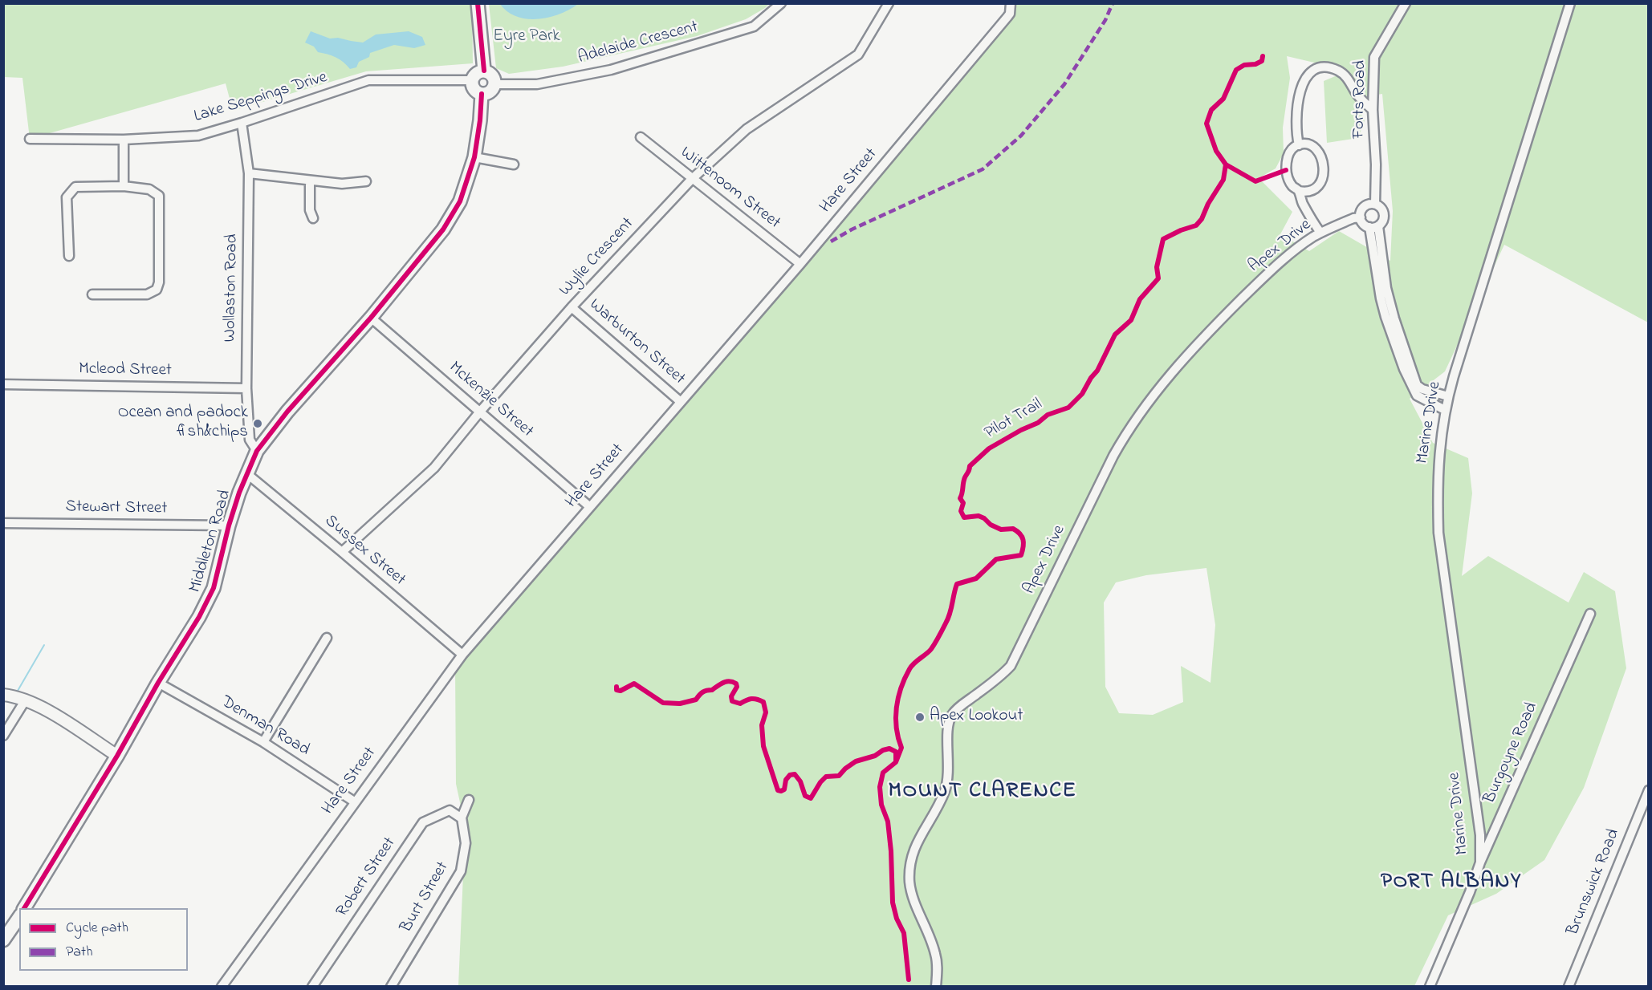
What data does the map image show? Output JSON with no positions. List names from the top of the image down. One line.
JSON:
{"streets":{"main road":["Middleton Road"],"street":["Adelaide Crescent","Lake Seppings Drive","Forts Road","Hare Street","Wittenoom Street","Apex Drive","Wylie Crescent","Wollaston Road","Warburton Street","Mcleod Street","Mckenzie Street","Marine Drive","Stewart Street","Sussex Street","Denman Road","Burgoyne Road","Robert Street","Brunswick Road","Burt Street"],"cycle path":["Pilot Trail"]},"crossings":[["Adelaide Crescent","Lake Seppings Drive"],["Adelaide Crescent","Middleton Road"],["Lake Seppings Drive","Wollaston Road"],["Lake Seppings Drive","Middleton Road"],["Forts Road","Apex Drive"],["Hare Street","Wittenoom Street"],["Hare Street","Warburton Street"],["Hare Street","Mckenzie Street"],["Hare Street","Sussex Street"],["Hare Street","Denman Road"],["Wittenoom Street","Wylie Crescent"],["Wylie Crescent","Warburton Street"],["Wylie Crescent","Mckenzie Street"],["Wylie Crescent","Sussex Street"],["Wollaston Road","Mcleod Street"],["Wollaston Road","Middleton Road"],["Mckenzie Street","Middleton Road"],["Marine Drive","Burgoyne Road"],["Stewart Street","Middleton Road"],["Middleton Road","Sussex Street"],["Middleton Road","Denman Road"],["Robert Street","Burt Street"]],"districts":["MOUNT CLARENCE","PORT ALBANY"],"parks":["Eyre Park"],"places":["Ocean and padock fish&chips","Apex Lookout"],"legend":["Cycle path","Path"]}
